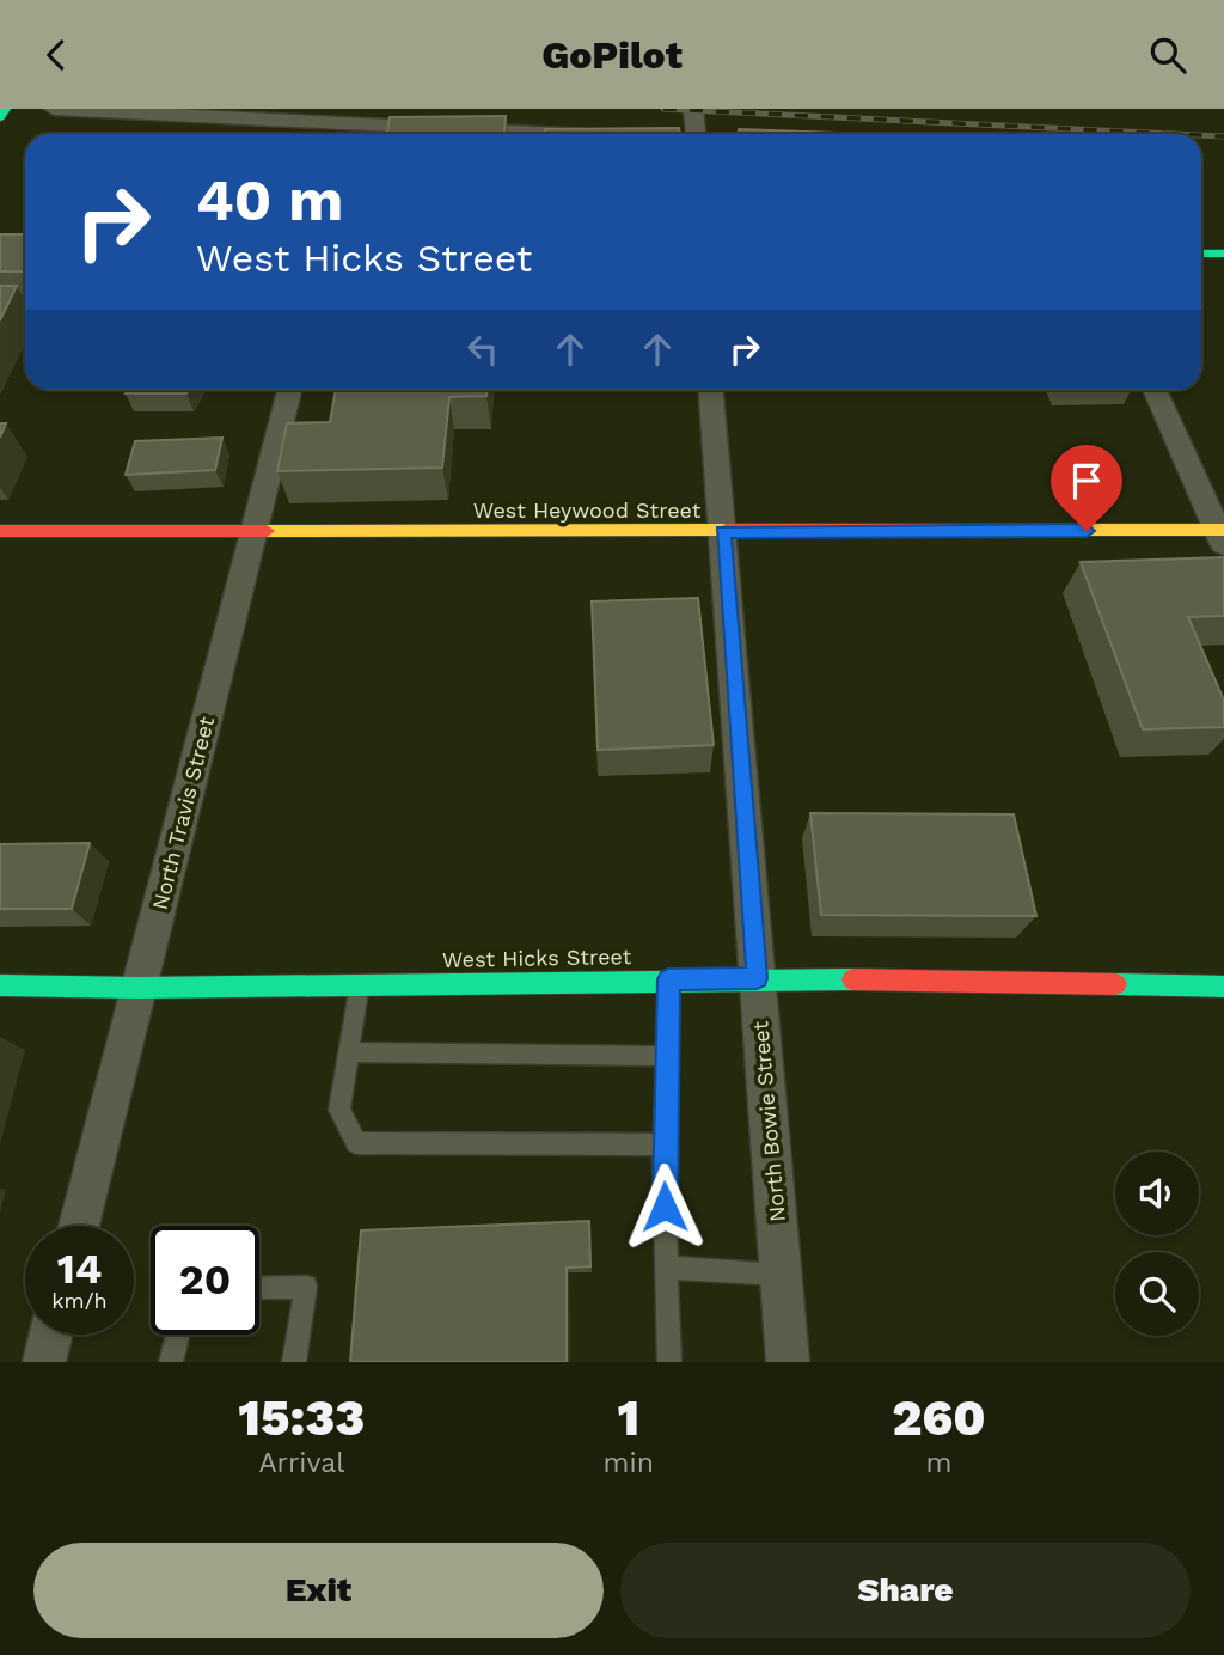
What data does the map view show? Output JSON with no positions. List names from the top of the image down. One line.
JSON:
{"streets":{"street":["West Heywood Street","North Travis Street","West Hicks Street","North Bowie Street"]},"crossings":[["West Heywood Street","North Travis Street"],["West Heywood Street","North Bowie Street"],["North Travis Street","West Hicks Street"],["West Hicks Street","North Bowie Street"]],"page":{"header":"GoPilot","turn":["40 m","West Hicks Street"],"speed":"14 km/h","limit":"20","eta":["15:33","Arrival","1","min","260","m"],"buttons":["Exit","Share"]}}
